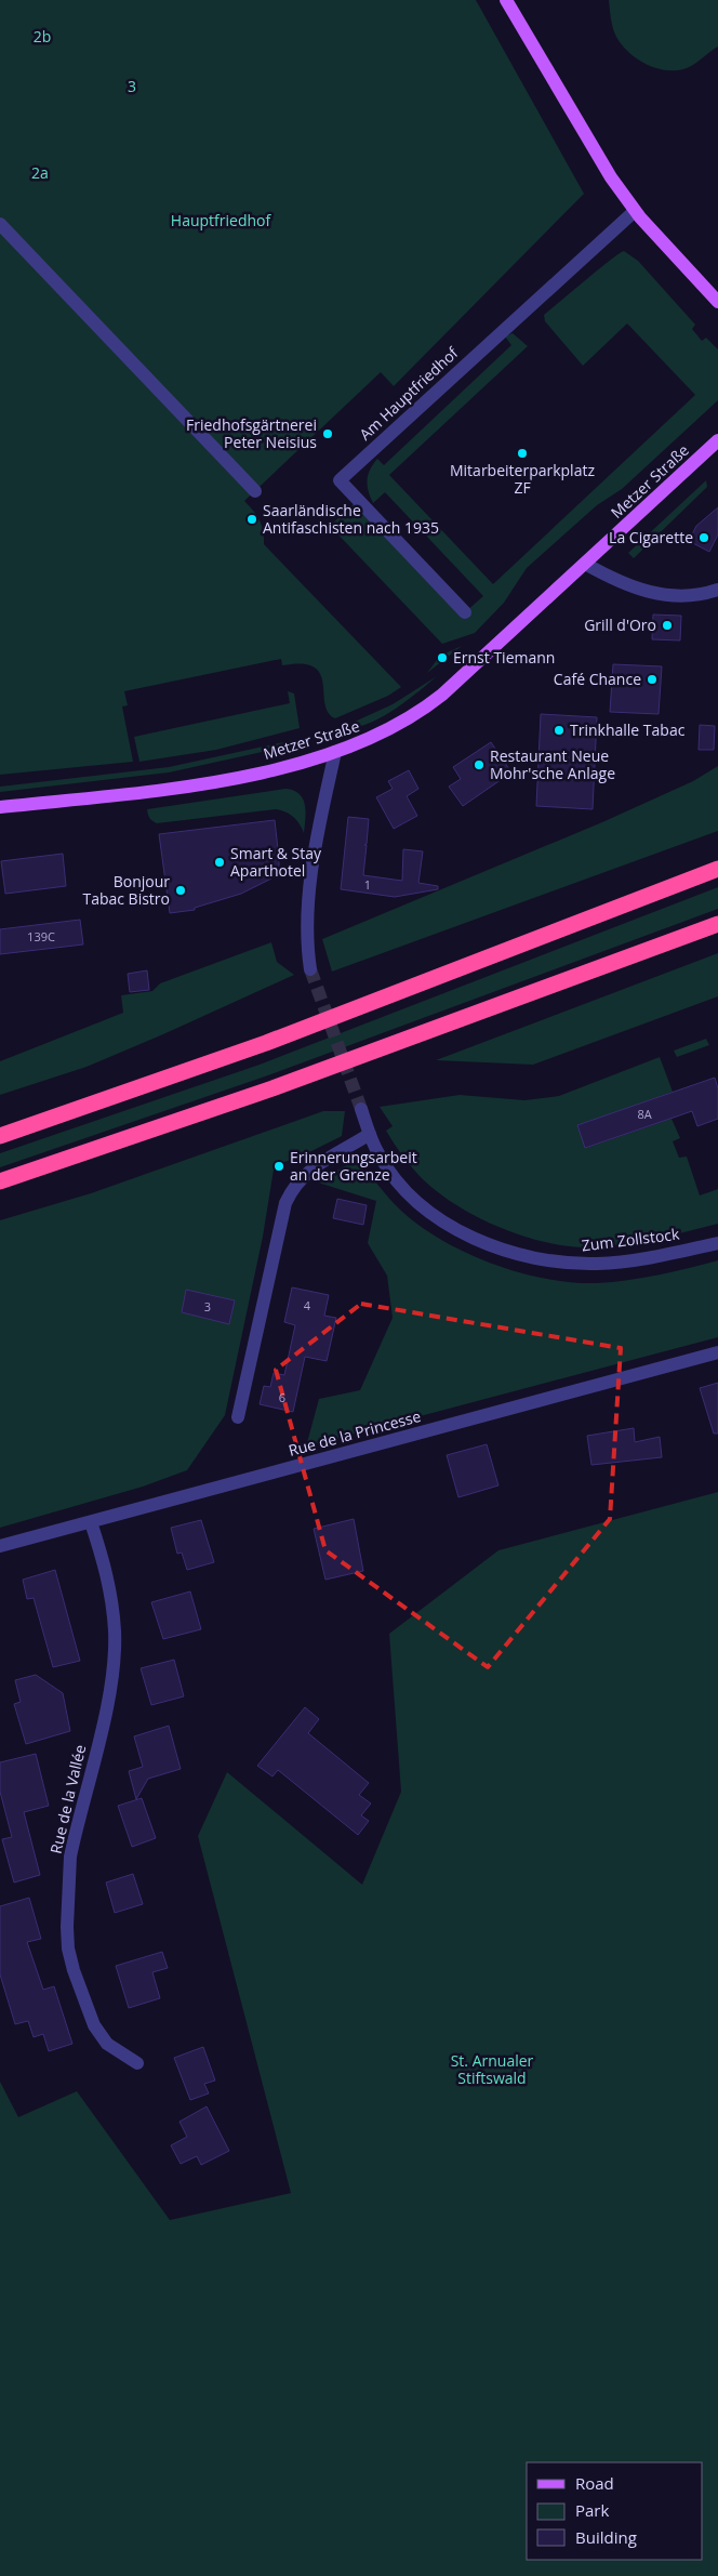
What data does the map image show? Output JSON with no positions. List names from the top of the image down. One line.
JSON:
{"streets":{"main road":["Metzer Straße"],"street":["Am Hauptfriedhof","Zum Zollstock","Rue de la Princesse","Rue de la Vallée"]},"crossings":[["Rue de la Princesse","Rue de la Vallée"]],"parks":["2b","3","2a","Hauptfriedhof","St. Arnualer Stiftswald"],"places":["Friedhofsgärtnerei Peter Neisius","Mitarbeiterparkplatz ZF","Saarländische Antifaschisten nach 1935","La Cigarette","Grill d'Oro","Ernst Tiemann","Café Chance","Trinkhalle Tabac","Restaurant Neue Mohr'sche Anlage","Smart & Stay Aparthotel","Bonjour Tabac Bistro","Erinnerungsarbeit an der Grenze"],"house_numbers":["1","139C","8A","4","3","6"],"legend":["Road","Park","Building"]}
